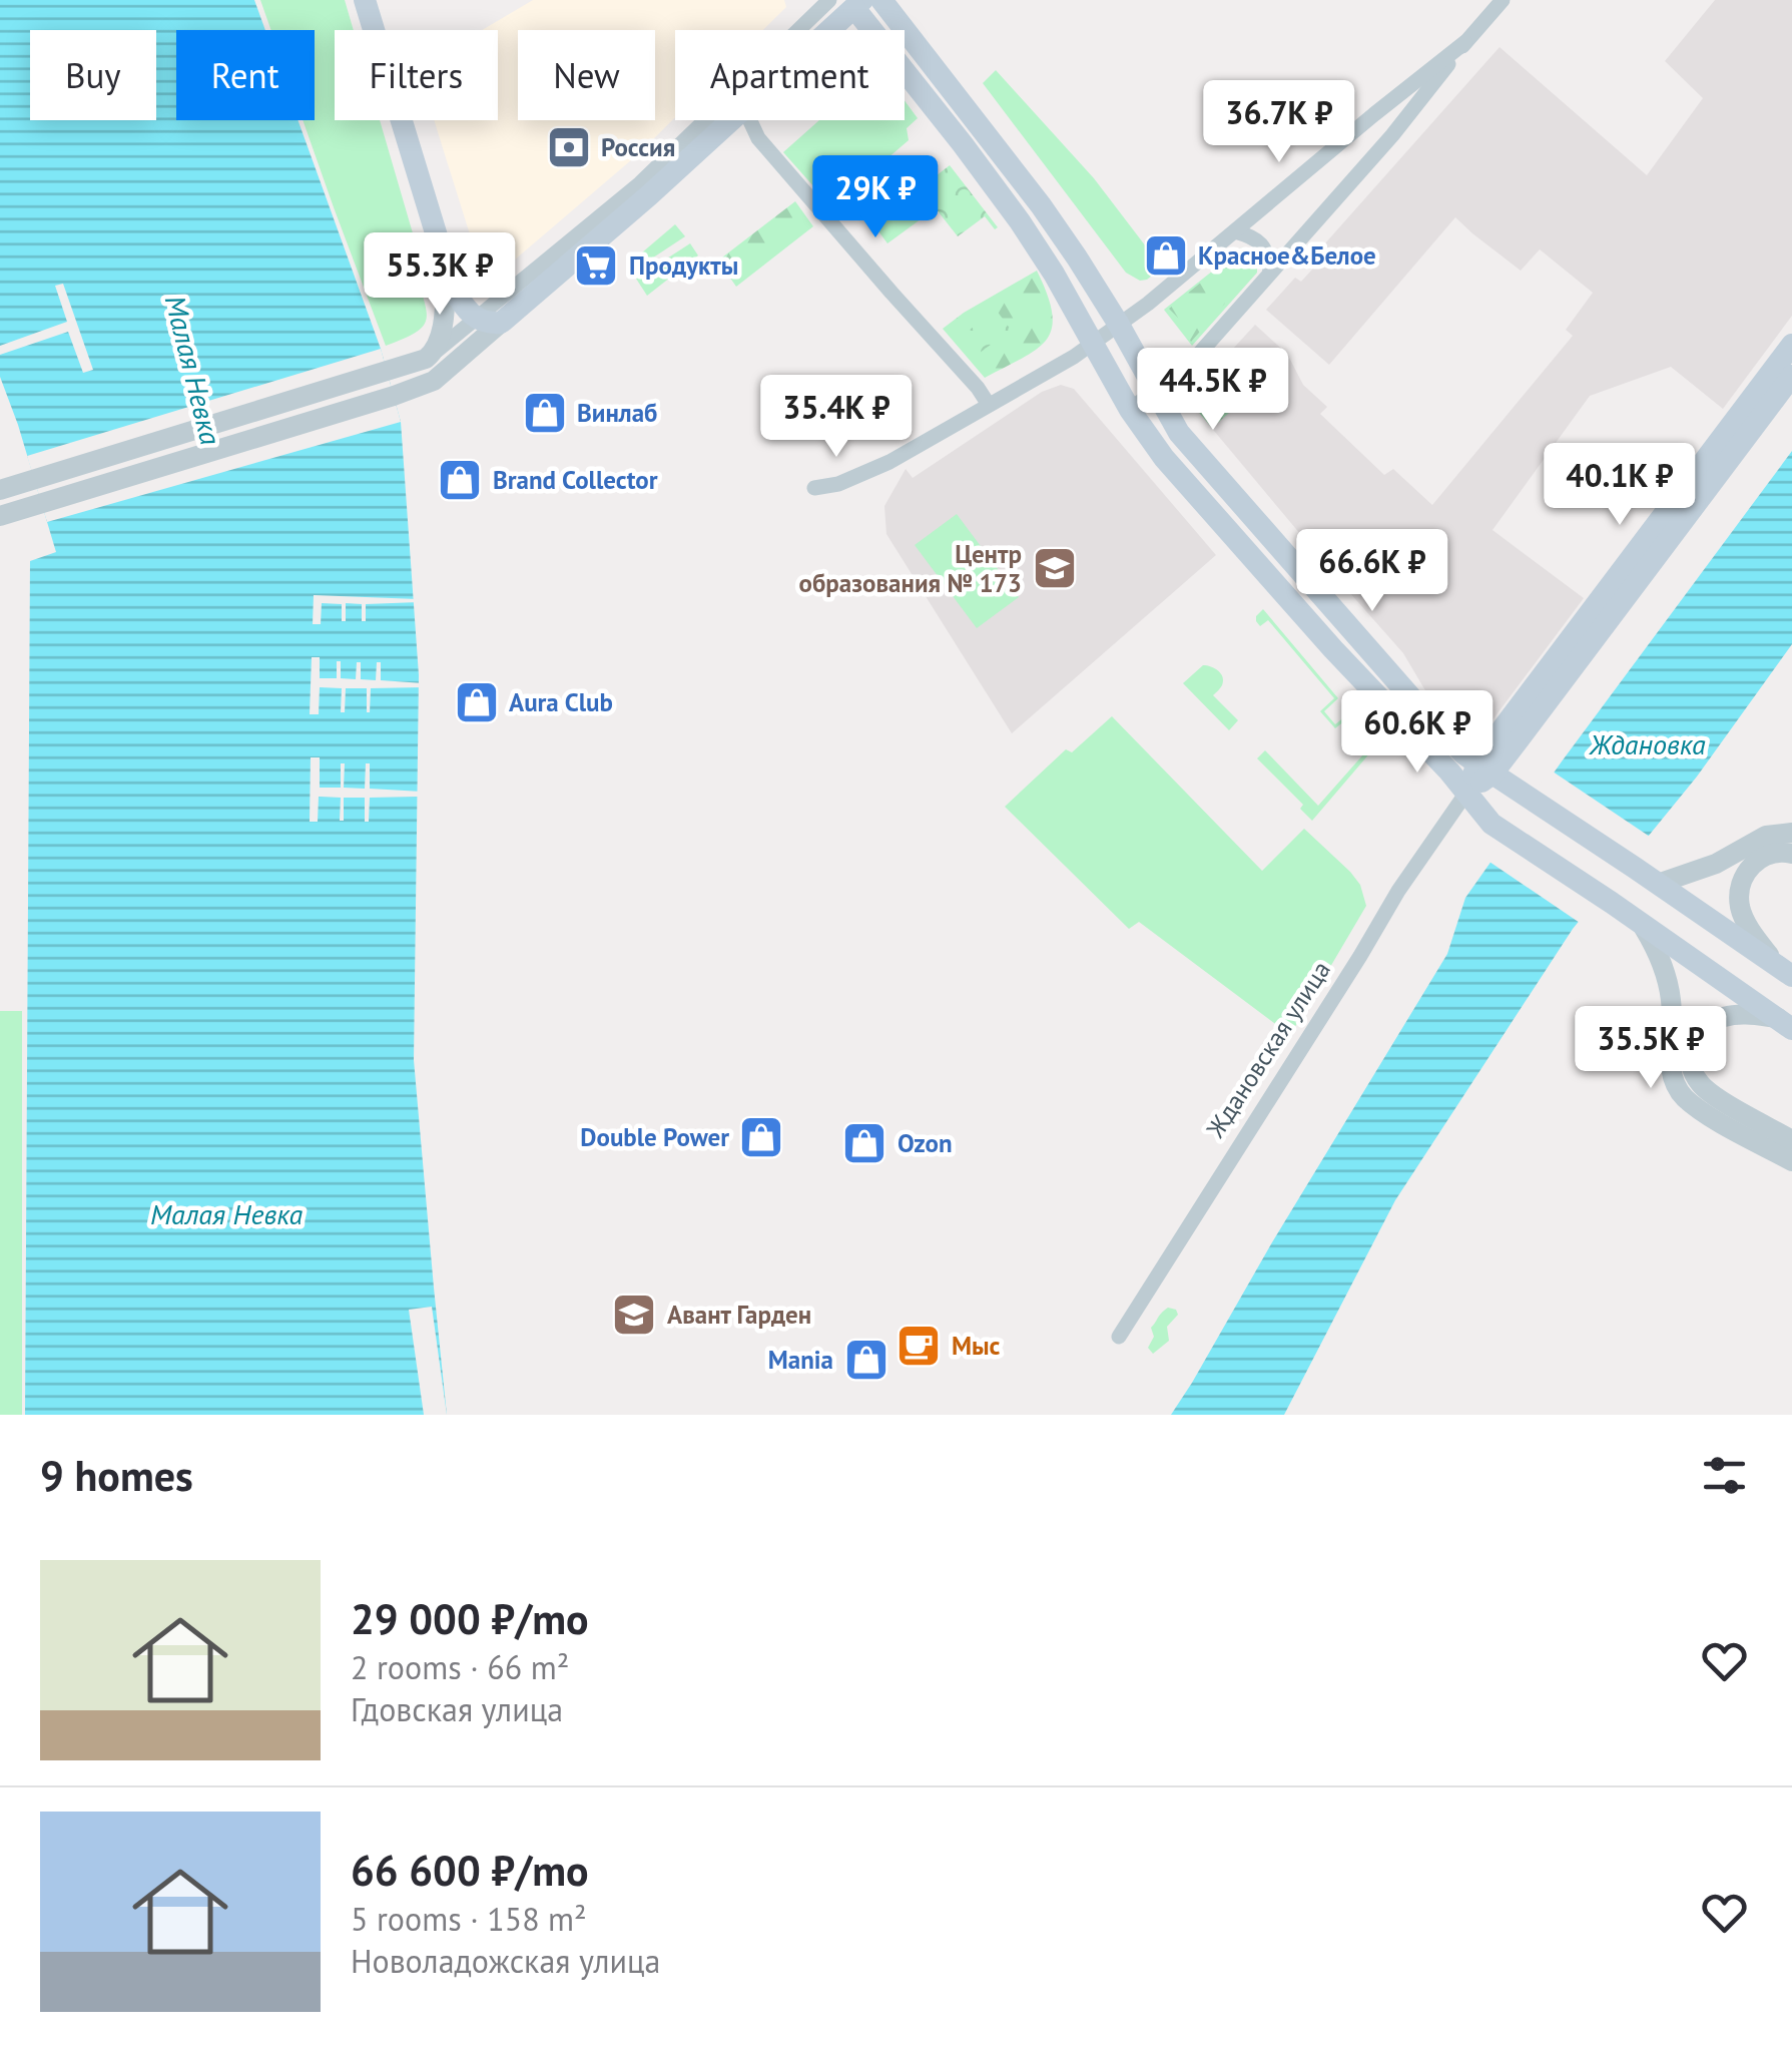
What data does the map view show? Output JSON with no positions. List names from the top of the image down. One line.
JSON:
{"streets":{"main road":["Ждановская улица"]},"water":["Малая Невка","Ждановка"],"places":{"bank":["Россия"],"shop":["Красное&Белое","Винлаб","Brand Collector","Aura Club","Double Power","Ozon","Mania"],"supermarket":["Продукты"],"school or university":["Центр образования № 173","Авант Гарден"],"cafe":["Мыс"]},"page":{"chip":["Buy","Rent","Filters","New","Apartment"],"price":["36.7K ₽","29K ₽","55.3K ₽","44.5K ₽","35.4K ₽","40.1K ₽","66.6K ₽","60.6K ₽","35.5K ₽"],"heading":"9 homes","list":[{"name":"29 000 ₽/mo","note":"2 rooms · 66 m² · Гдовская улица"},{"name":"66 600 ₽/mo","note":"5 rooms · 158 m² · Новоладожская улица"}]}}
